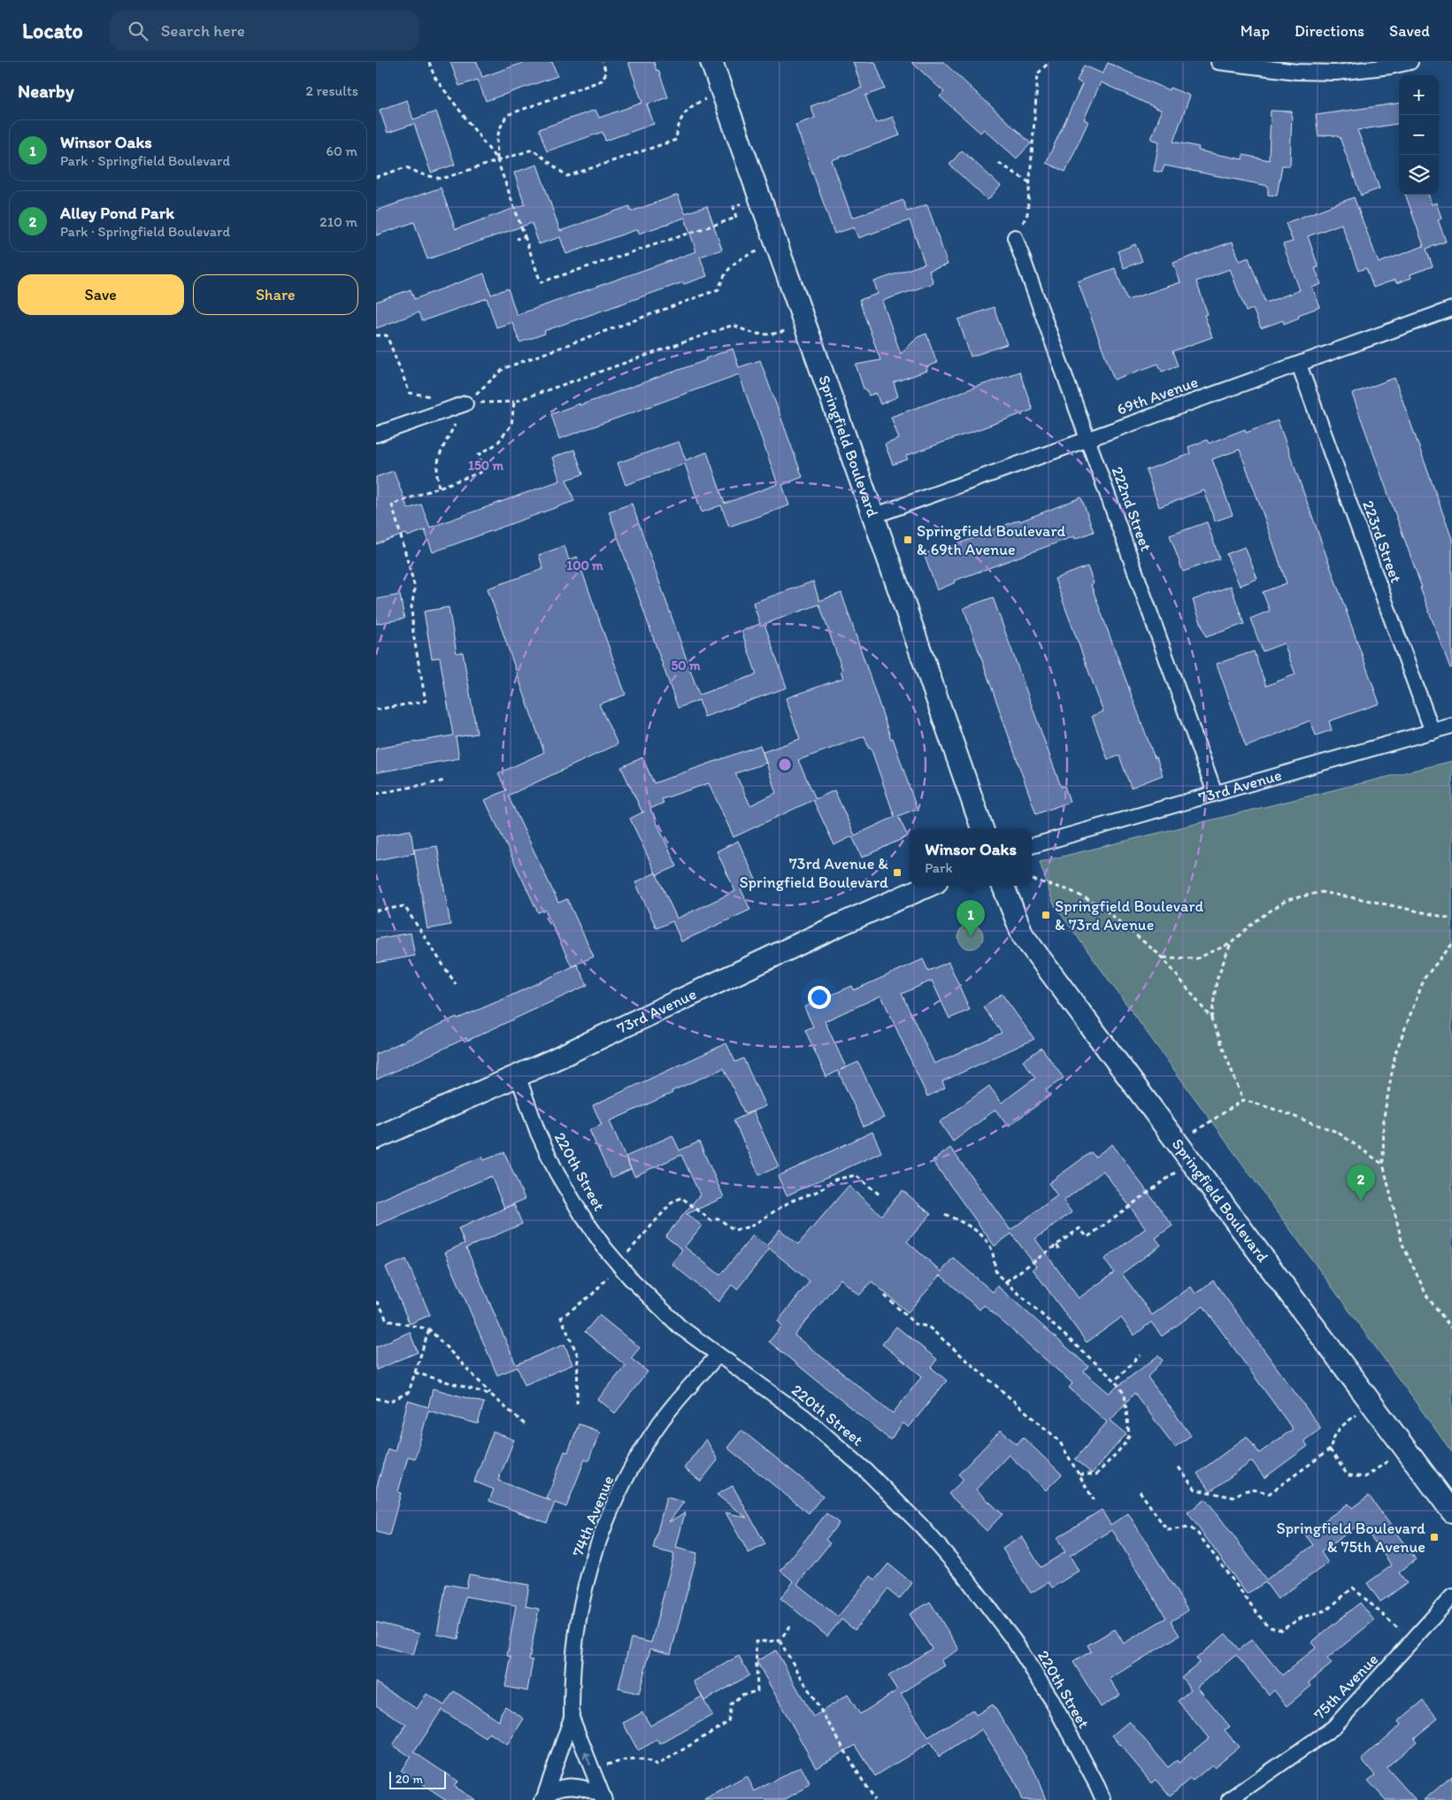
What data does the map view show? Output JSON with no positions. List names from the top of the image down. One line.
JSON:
{"streets":{"main road":["Springfield Boulevard","73rd Avenue"],"street":["69th Avenue","222nd Street","223rd Street","220th Street","74th Avenue","75th Avenue"]},"crossings":[["69th Avenue","Springfield Boulevard"],["69th Avenue","222nd Street"],["69th Avenue","223rd Street"],["222nd Street","73rd Avenue"],["223rd Street","73rd Avenue"],["73rd Avenue","220th Street"],["220th Street","74th Avenue"]],"places":{"transit":["Springfield Boulevard & 69th Avenue","73rd Avenue & Springfield Boulevard","Springfield Boulevard & 73rd Avenue","Springfield Boulevard & 75th Avenue"]},"scale_bar":"20 m","page":{"header":"Locato","search":"Search here","nav":["Map","Directions","Saved"],"heading":["Nearby","2 results"],"map_buttons":["+","−"],"list":[{"mark":"1","name":"Winsor Oaks","note":"Park · Springfield Boulevard","value":"60 m"},{"mark":"2","name":"Alley Pond Park","note":"Park · Springfield Boulevard","value":"210 m"}],"buttons":["Save","Share"],"popup":["Winsor Oaks","Park"],"pins":["1","2"],"scale":"20 m"},"rings":["150 m","100 m","50 m"]}
